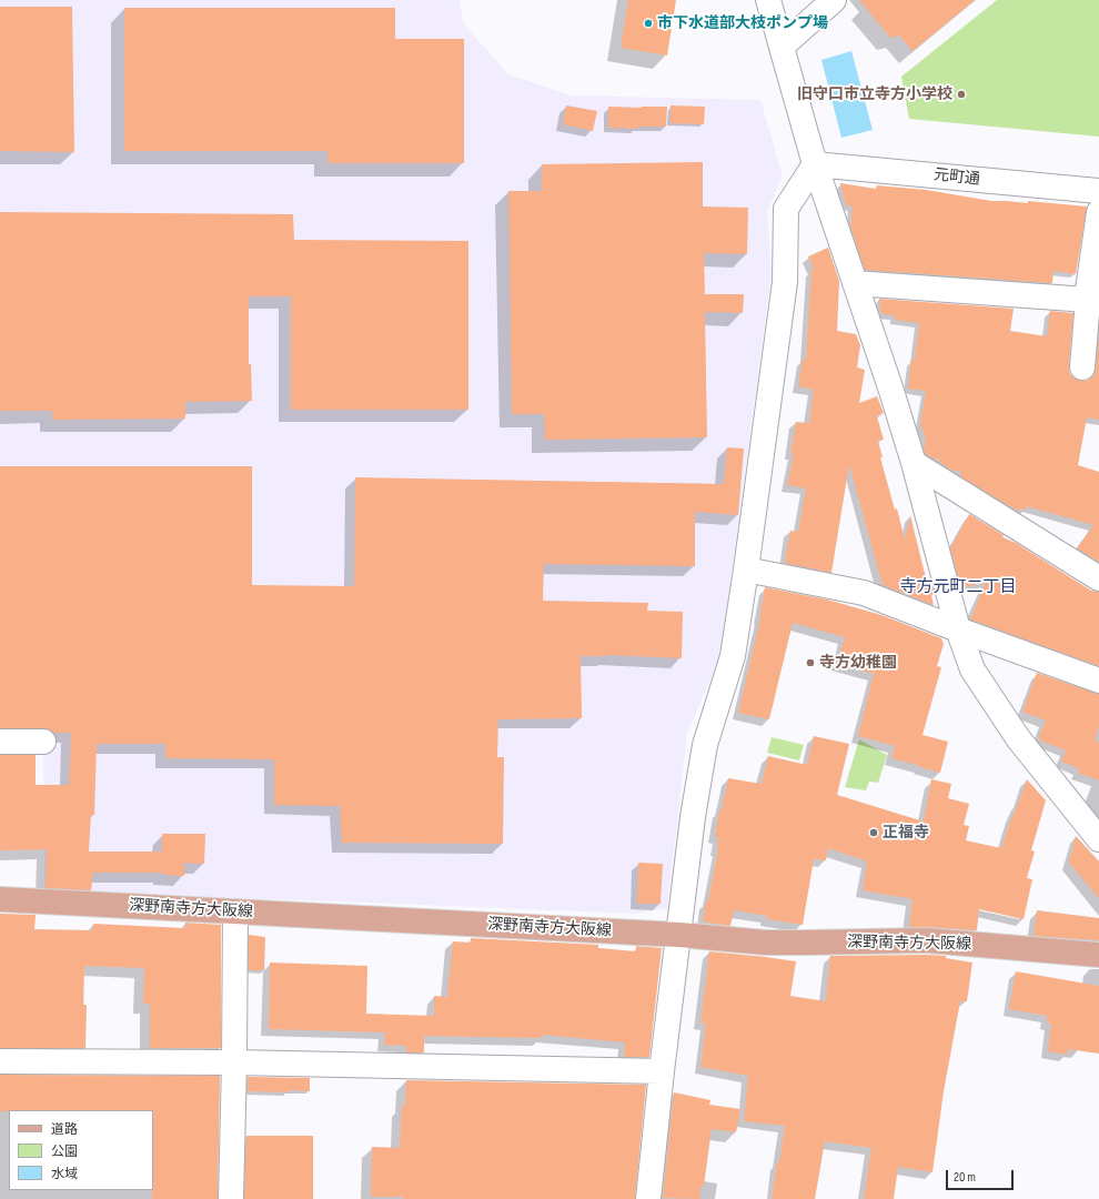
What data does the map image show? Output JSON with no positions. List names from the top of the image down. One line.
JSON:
{"streets":{"main road":["深野南寺方大阪線"],"street":["元町通"]},"districts":["寺方元町二丁目"],"places":["市下水道部大枝ポンプ場","旧守口市立寺方小学校","寺方幼稚園","正福寺"],"legend":["道路","公園","水域"],"scale_bar":"20 m"}
